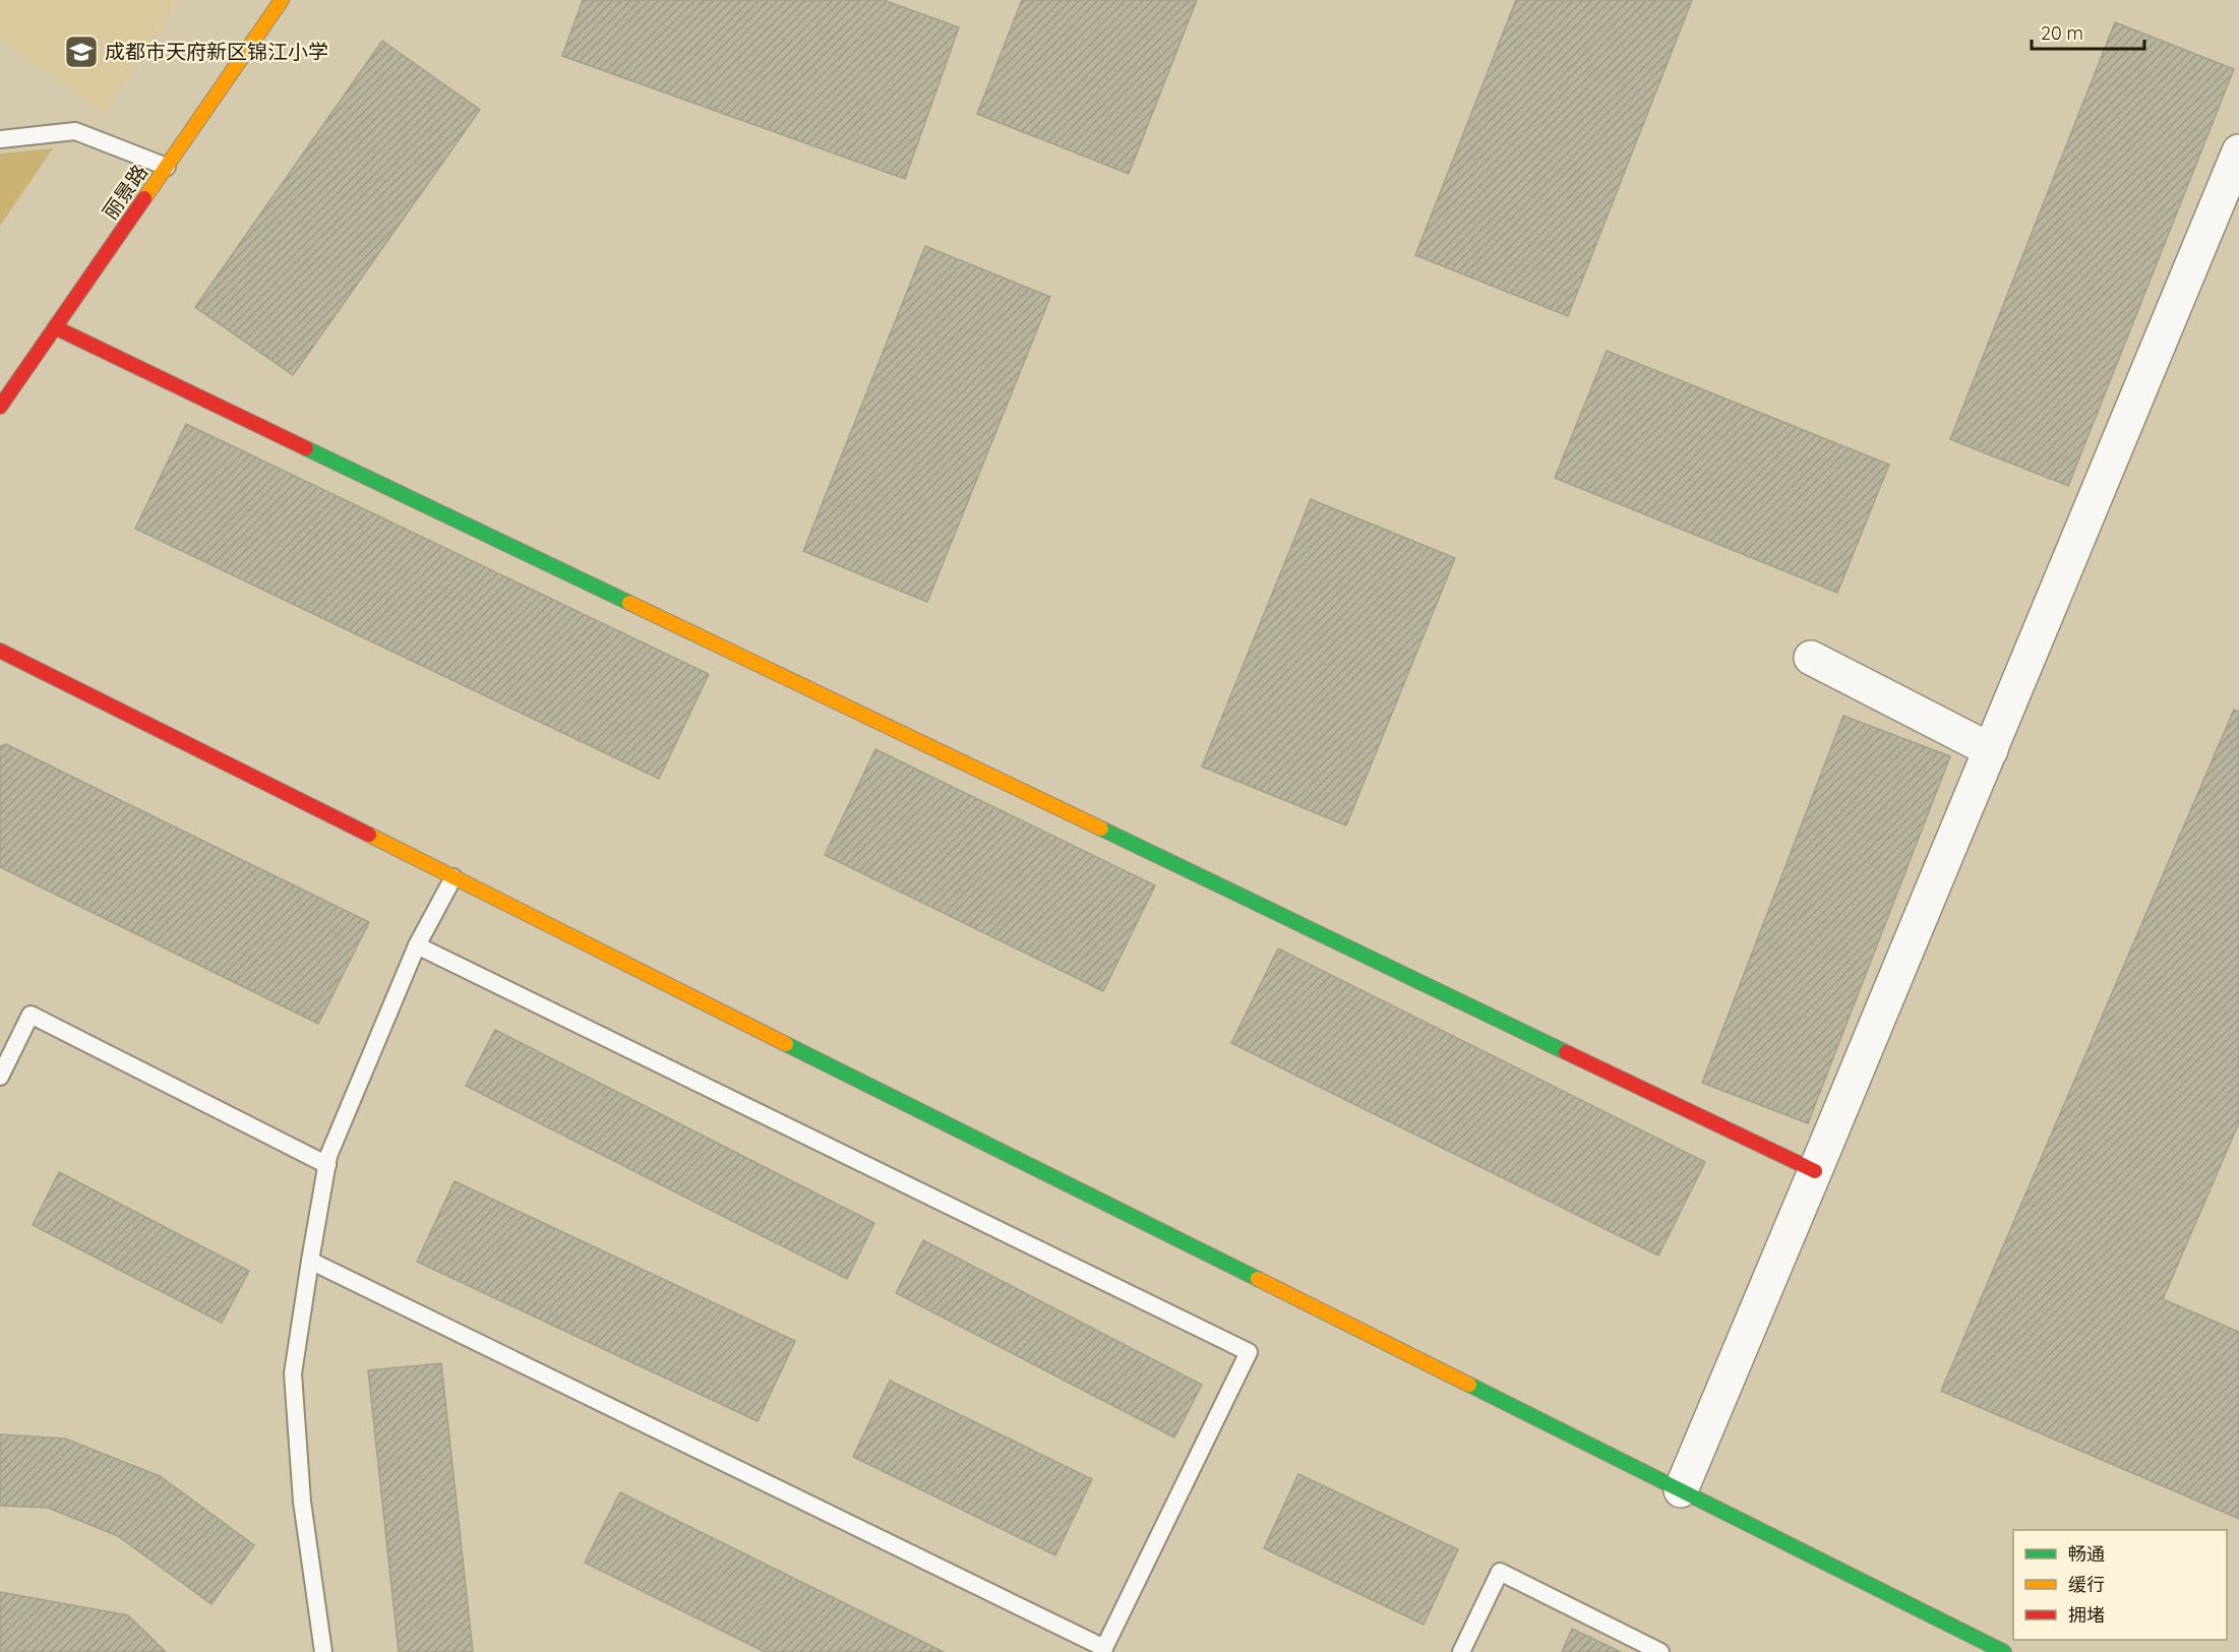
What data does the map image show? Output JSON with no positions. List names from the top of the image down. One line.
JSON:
{"streets":{"street":["丽景路"]},"places":{"school or university":["成都市天府新区锦江小学"]},"legend":["畅通","缓行","拥堵"],"scale_bar":"20 m"}
